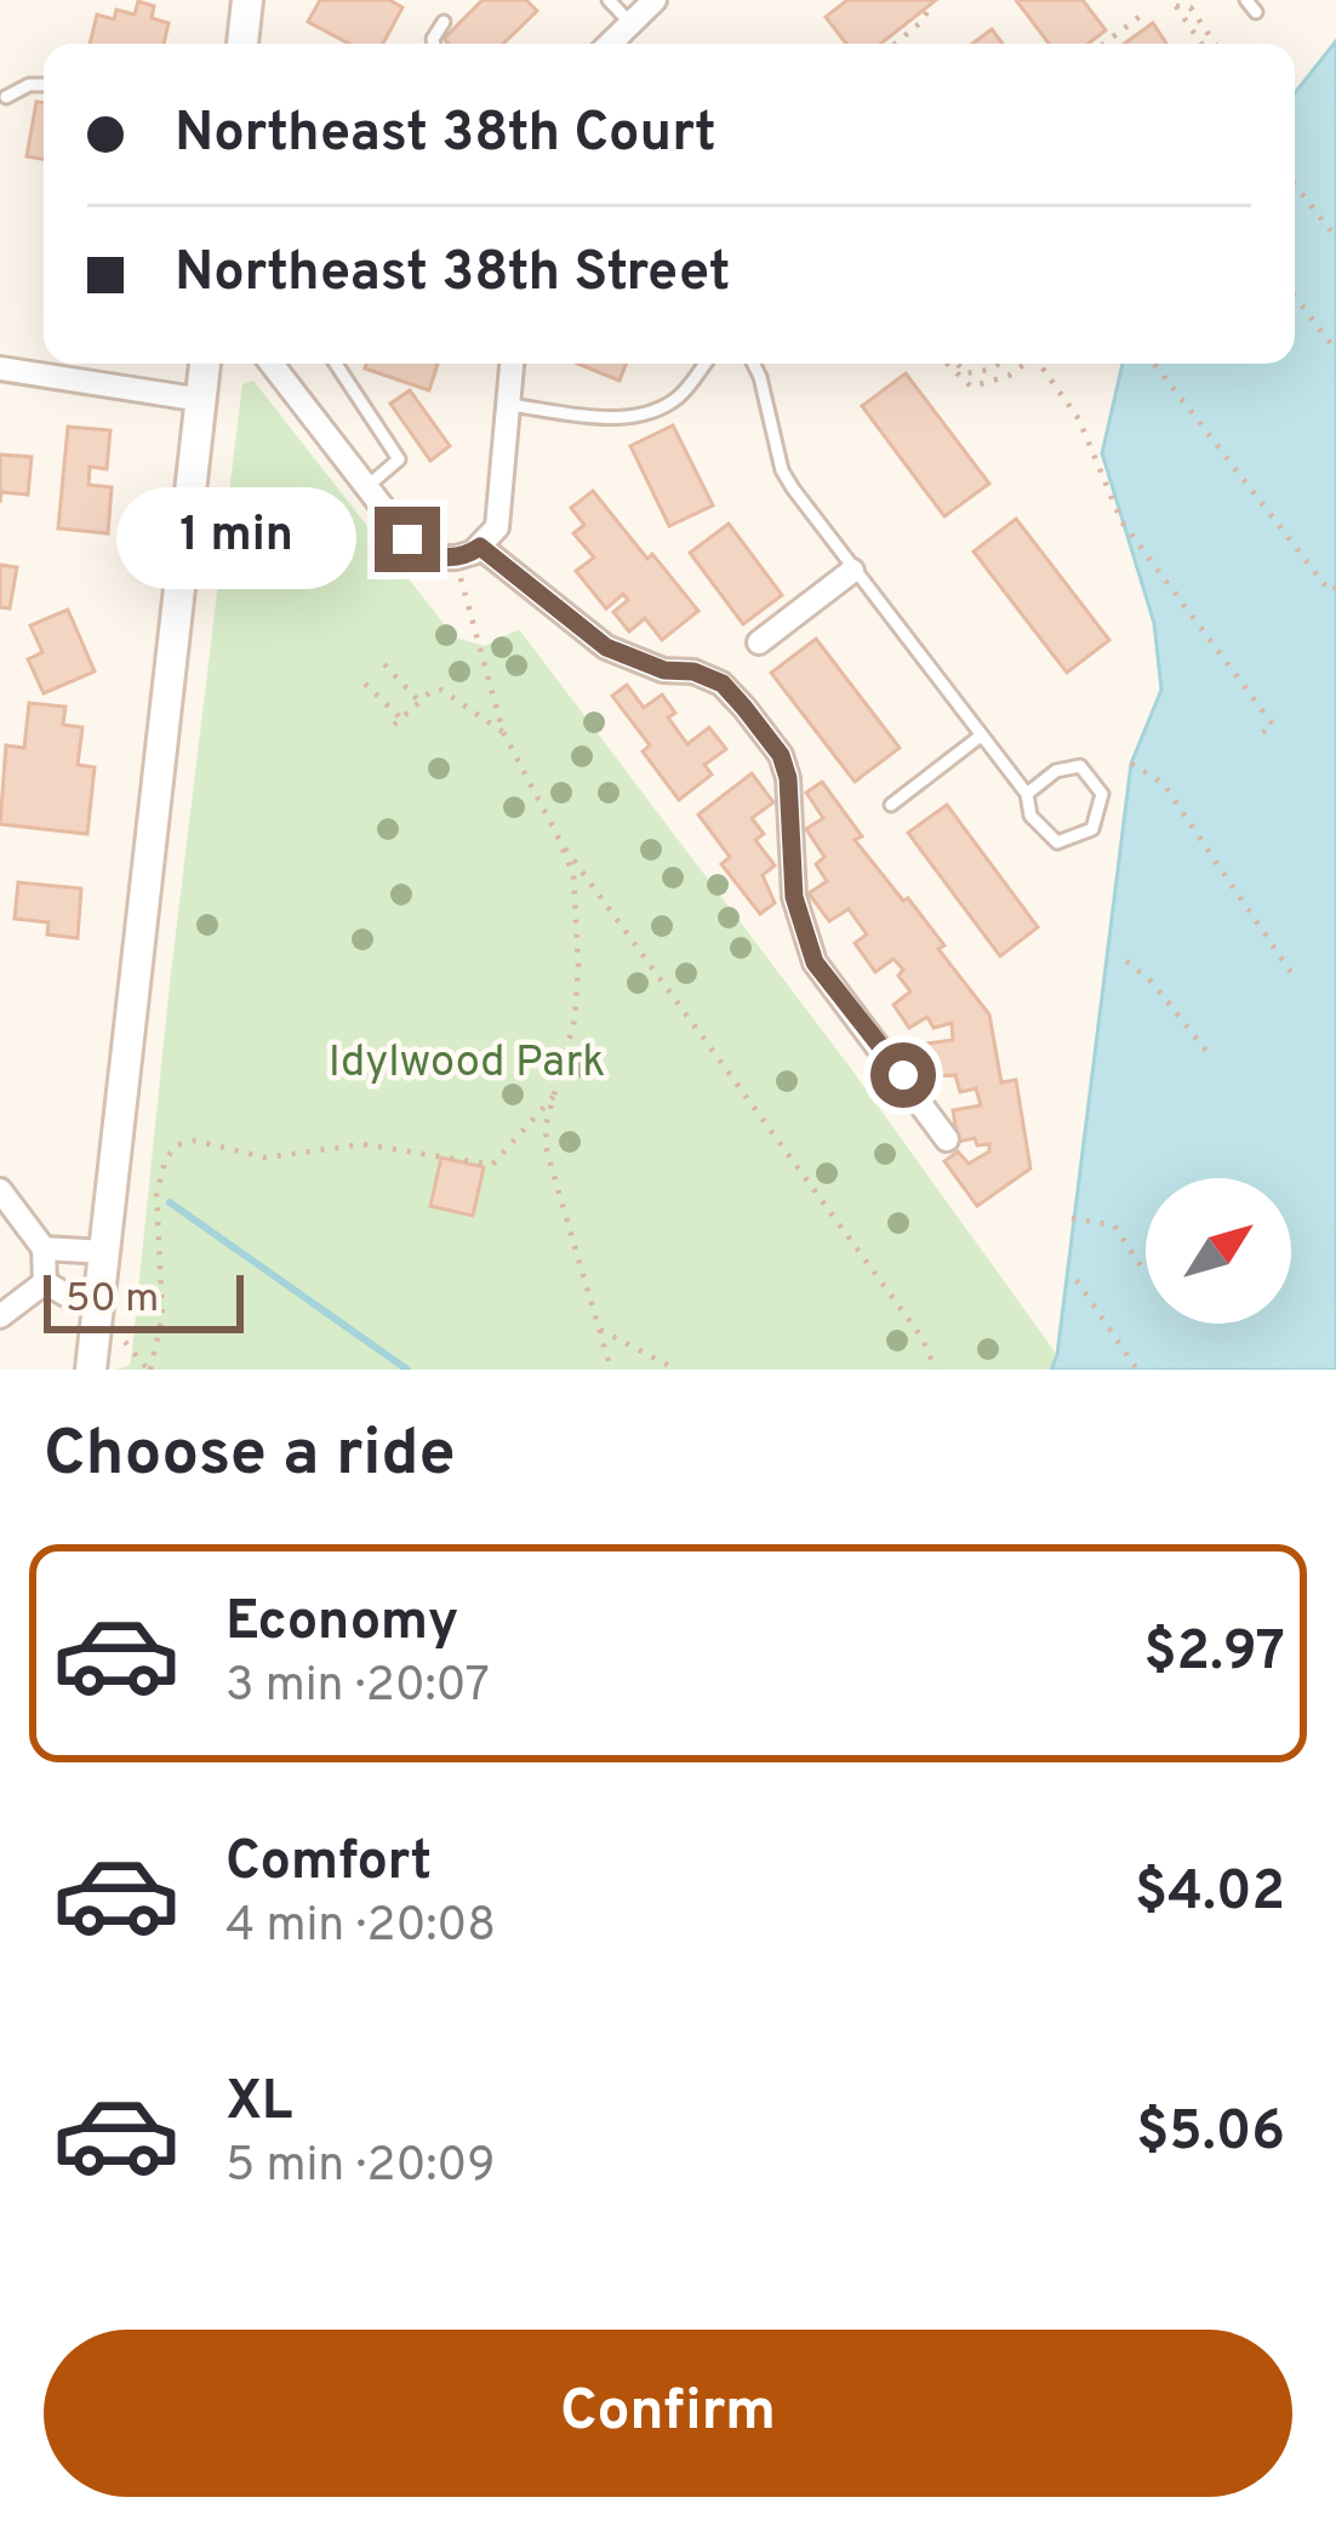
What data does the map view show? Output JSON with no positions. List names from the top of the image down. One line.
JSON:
{"parks":["Idylwood Park"],"scale_bar":"50 m","north":"top right","page":{"banner":["Northeast 38th Court","Northeast 38th Street"],"bubble":"1 min","scale":"50 m","heading":"Choose a ride","list":[{"name":"Economy","note":"3 min · 20:07","value":"$2.97"},{"name":"Comfort","note":"4 min · 20:08","value":"$4.02"},{"name":"XL","note":"5 min · 20:09","value":"$5.06"}],"buttons":"Confirm"}}
